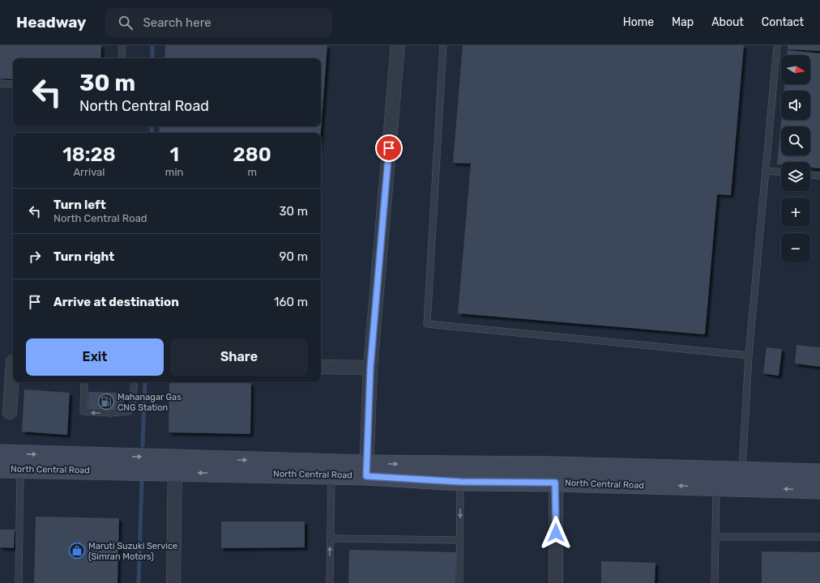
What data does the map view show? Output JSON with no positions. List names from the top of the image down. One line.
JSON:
{"streets":{"main road":["North Central Road"]},"places":{"fuel station":["Mahanagar Gas CNG Station"],"shop":["Maruti Suzuki Service (Simran Motors)"]},"north":"right","page":{"header":"Headway","search":"Search here","nav":["Home","Map","About","Contact"],"map_buttons":["+","−"],"turn":["30 m","North Central Road"],"eta":["18:28","Arrival","1","min","280","m"],"list":[{"name":"Turn left","note":"North Central Road","value":"30 m"},{"name":"Turn right","value":"90 m"},{"name":"Arrive at destination","value":"160 m"}],"buttons":["Exit","Share"]}}
